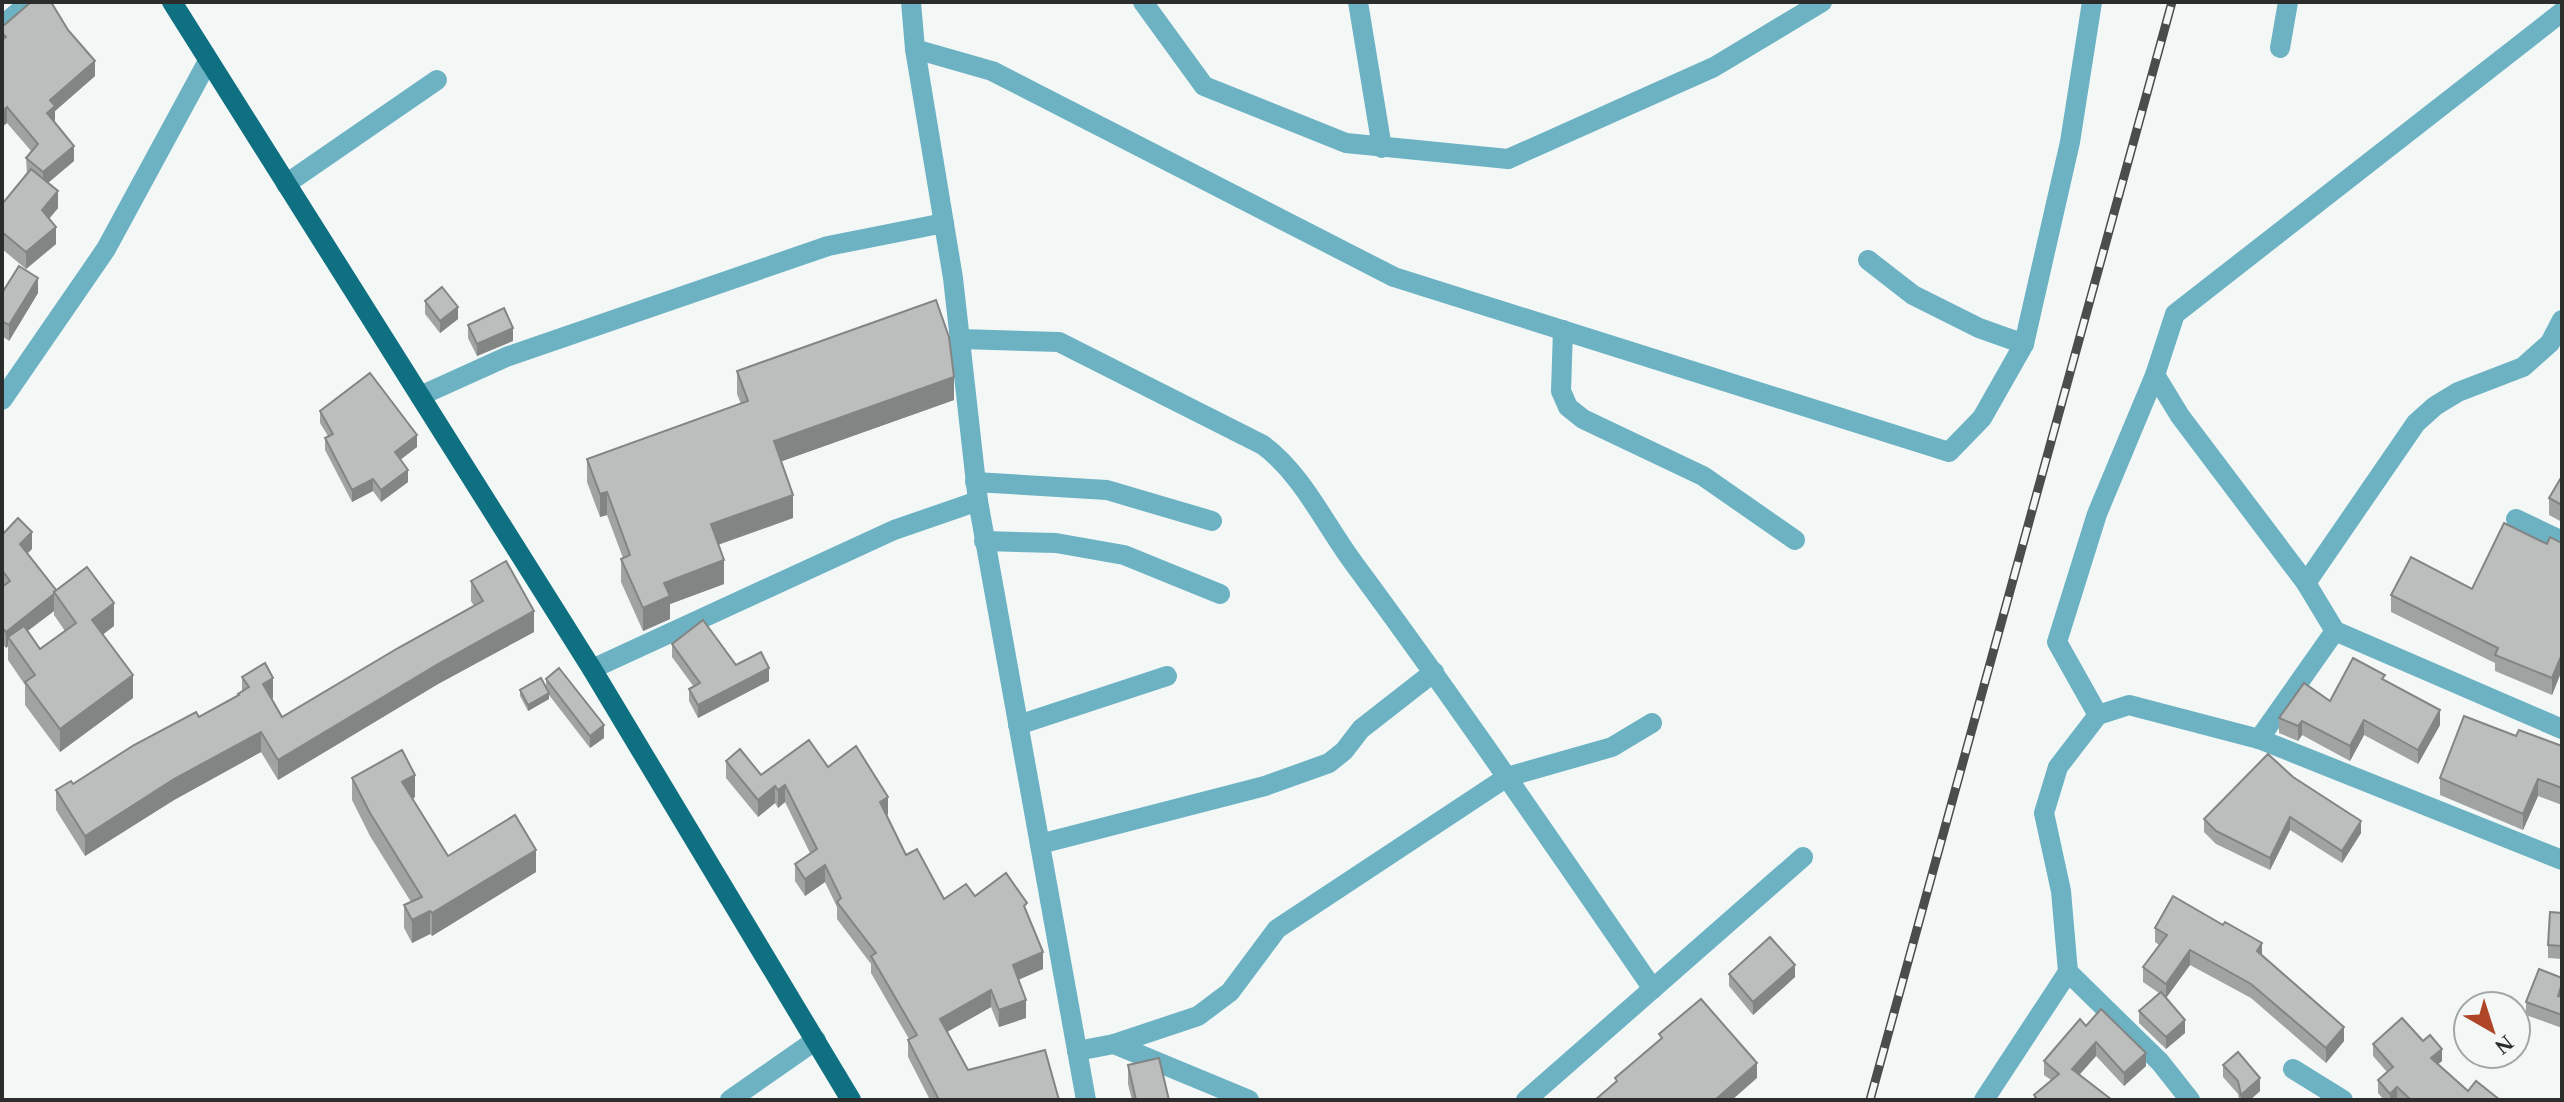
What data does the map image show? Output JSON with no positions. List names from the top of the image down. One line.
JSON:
{"north":"bottom right"}
